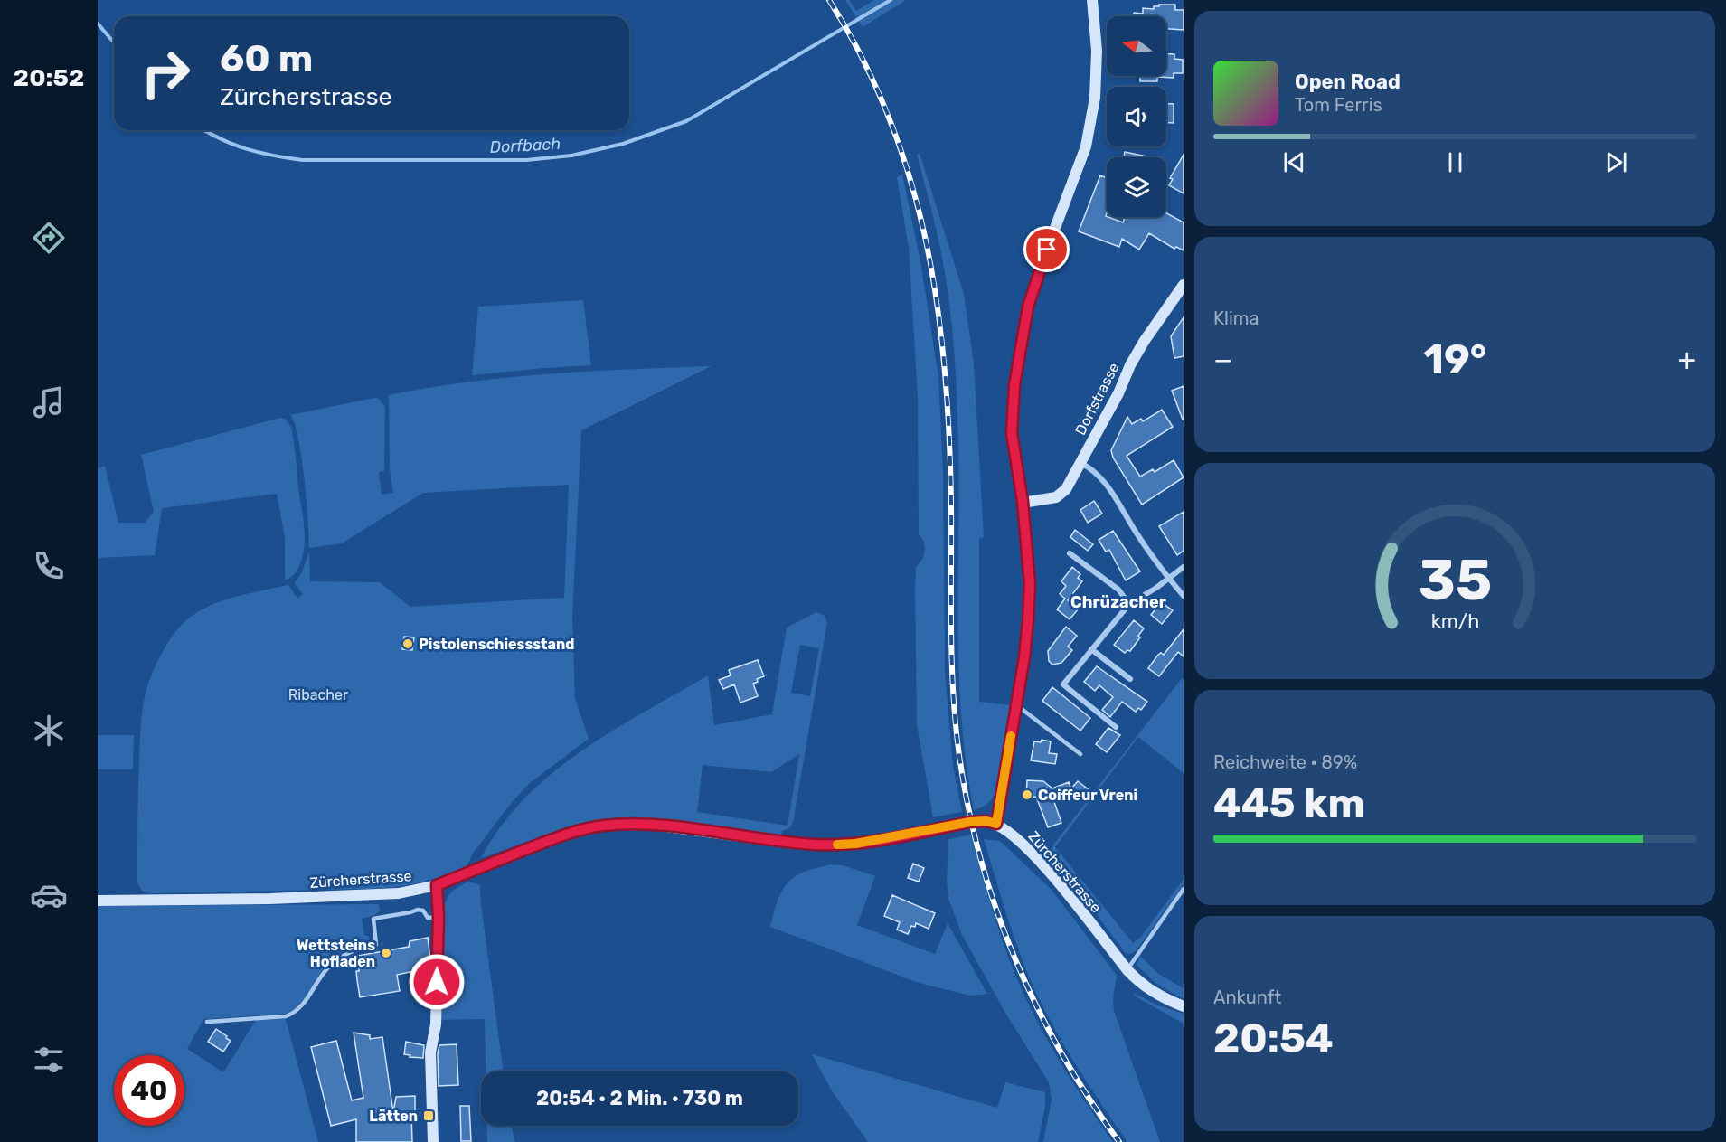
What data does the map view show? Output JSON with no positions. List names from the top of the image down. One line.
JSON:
{"streets":{"main road":["Dorfstrasse","Zürcherstrasse"]},"districts":["Chrüzacher"],"water":["Dorfbach"],"parks":["Ribacher"],"places":{"other":["Pistolenschiessstand","Coiffeur Vreni","Wettsteins Hofladen"],"transit":["Lätten"]},"north":"left","page":{"tabs":"20:52","turn":["60 m","Zürcherstrasse"],"song":["Open Road","Tom Ferris"],"tile":["Klima",["Reichweite · 89%","445 km"],["Ankunft","20:54"]],"heat":["−","19°","+"],"limit":"40","trip":"20:54 · 2 Min. · 730 m","gauge":["35","km/h"]}}
